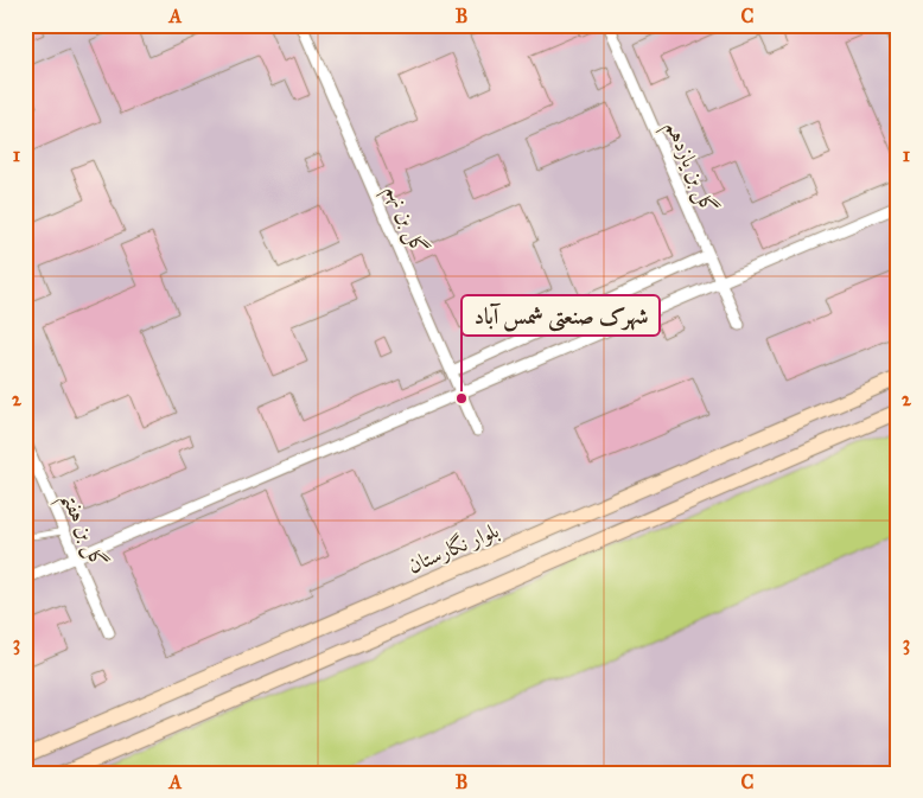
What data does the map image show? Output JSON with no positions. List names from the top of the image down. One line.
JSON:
{"streets":{"street":["گل بن یازدهم","گل بن نهم","گل بن هفتم","بلوار نگارستان"]},"places":["شهرک صنعتی شمس آباد"],"grid":{"columns":["A","B","C"],"rows":["1","2","3"]}}
